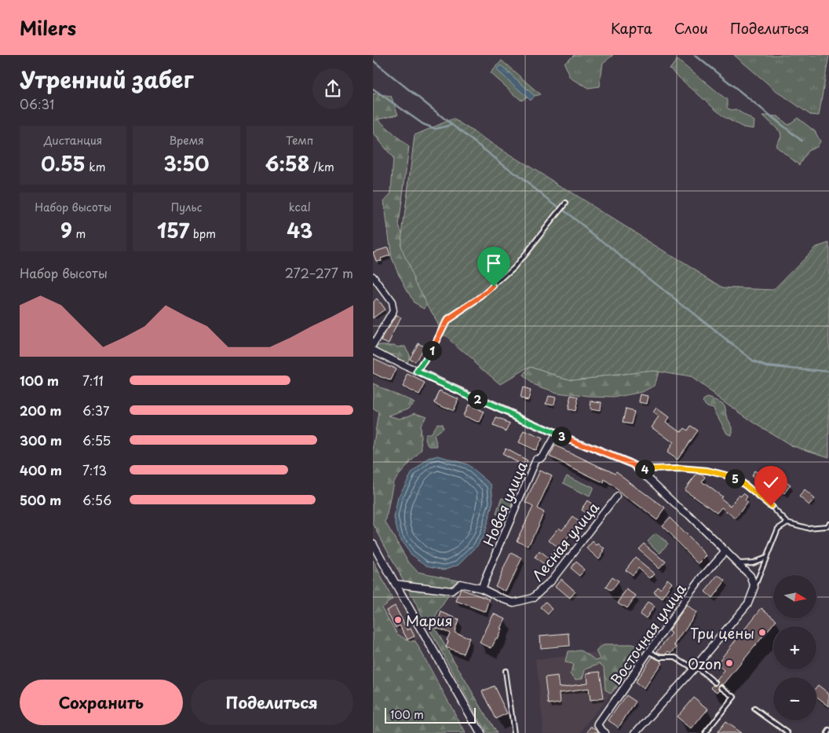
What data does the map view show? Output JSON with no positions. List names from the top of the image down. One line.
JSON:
{"streets":{"street":["Новая улица","Лесная улица","Восточная улица"]},"crossings":[["Новая улица","Лесная улица"]],"places":["Мария","Три цены","Ozon"],"scale_bar":"100 m","north":"right","page":{"header":"Milers","nav":["Карта","Слои","Поделиться"],"heading":["Утренний забег","06:31"],"stats":[["Дистанция","0.55 km"],["Время","3:50"],["Темп","6:58 /km"],["Набор высоты","9 m"],["Пульс","157 bpm"],["kcal","43"]],"chart":["Набор высоты","272–277 m"],"pins":["1","2","3","4","5"],"list":[{"name":"100 m","note":"7:11"},{"name":"200 m","note":"6:37"},{"name":"300 m","note":"6:55"},{"name":"400 m","note":"7:13"},{"name":"500 m","note":"6:56"}],"map_buttons":["+","−"],"buttons":["Сохранить","Поделиться"],"scale":"100 m"}}
